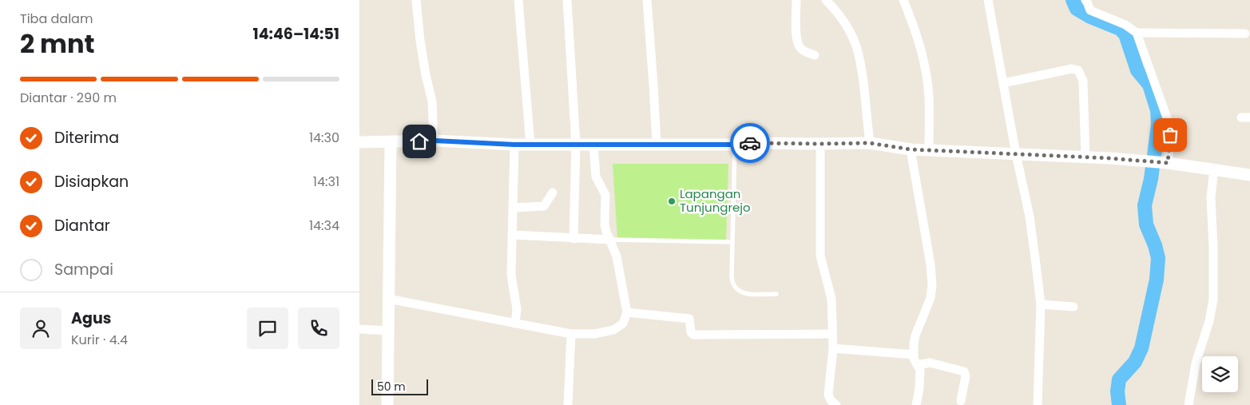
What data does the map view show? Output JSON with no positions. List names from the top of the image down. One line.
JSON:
{"places":["Lapangan Tunjungrejo"],"scale_bar":"50 m","page":{"heading":["2 mnt","Tiba dalam","14:46–14:51"],"panel":["Agus","Kurir · 4.4"],"bar":"Diantar · 290 m","list":[["Diterima","14:30"],["Disiapkan","14:31"],["Diantar","14:34"],"Sampai"],"scale":"50 m"}}
